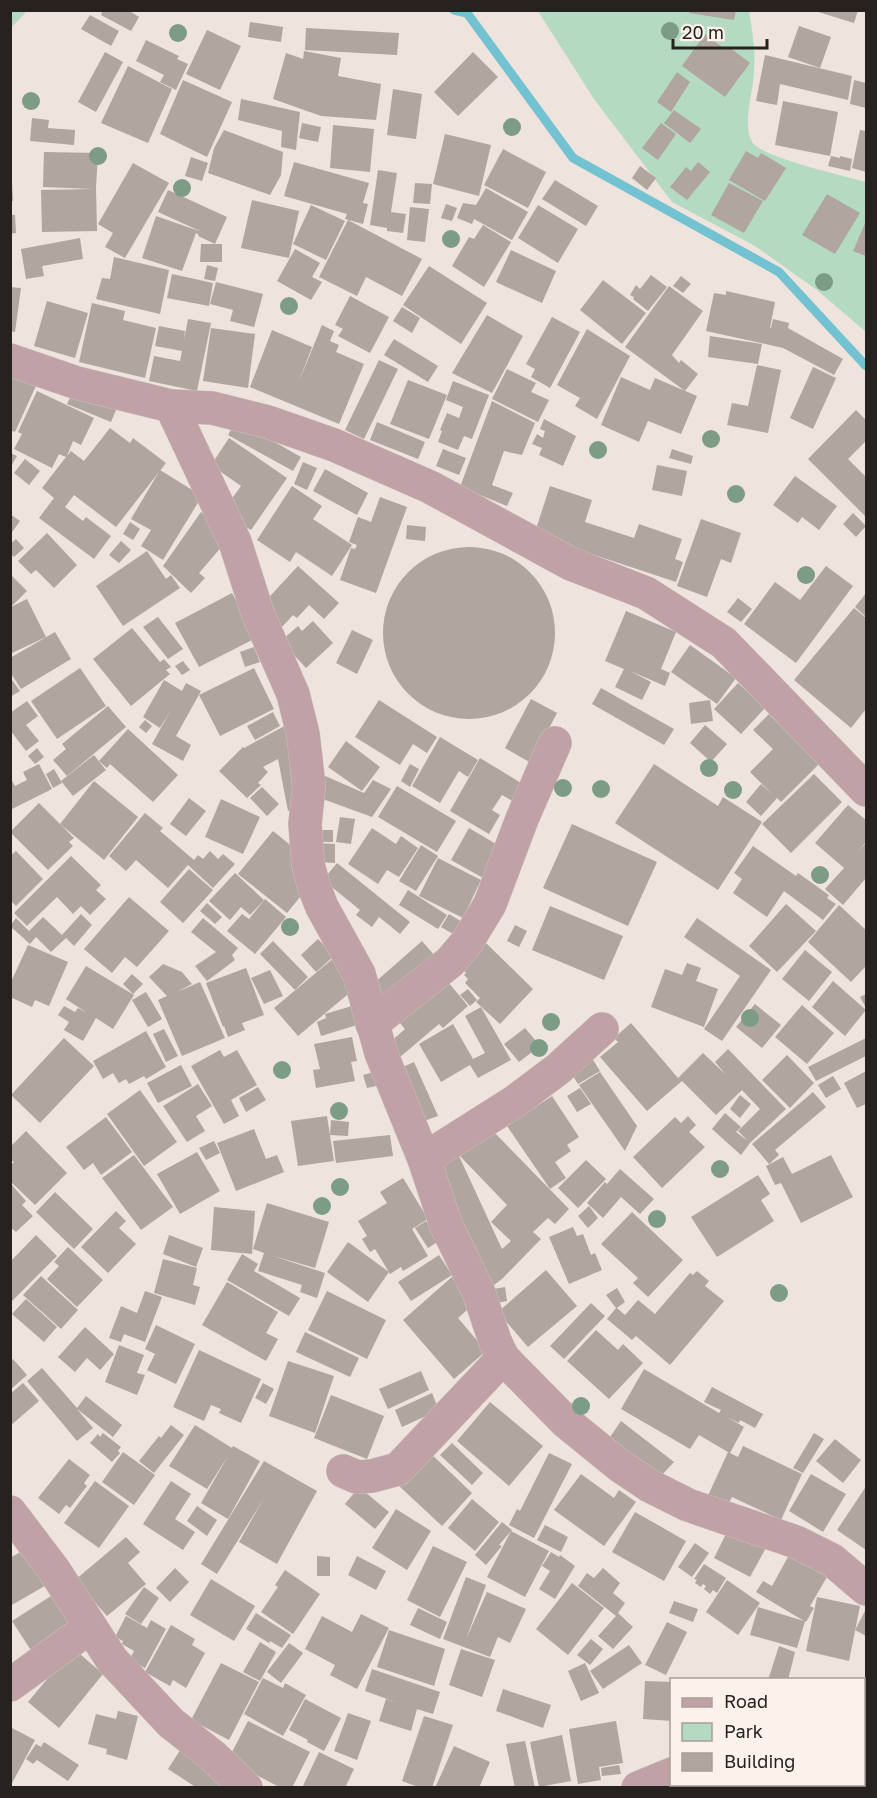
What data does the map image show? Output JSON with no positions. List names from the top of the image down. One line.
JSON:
{"legend":["Road","Park","Building"],"scale_bar":"20 m"}
